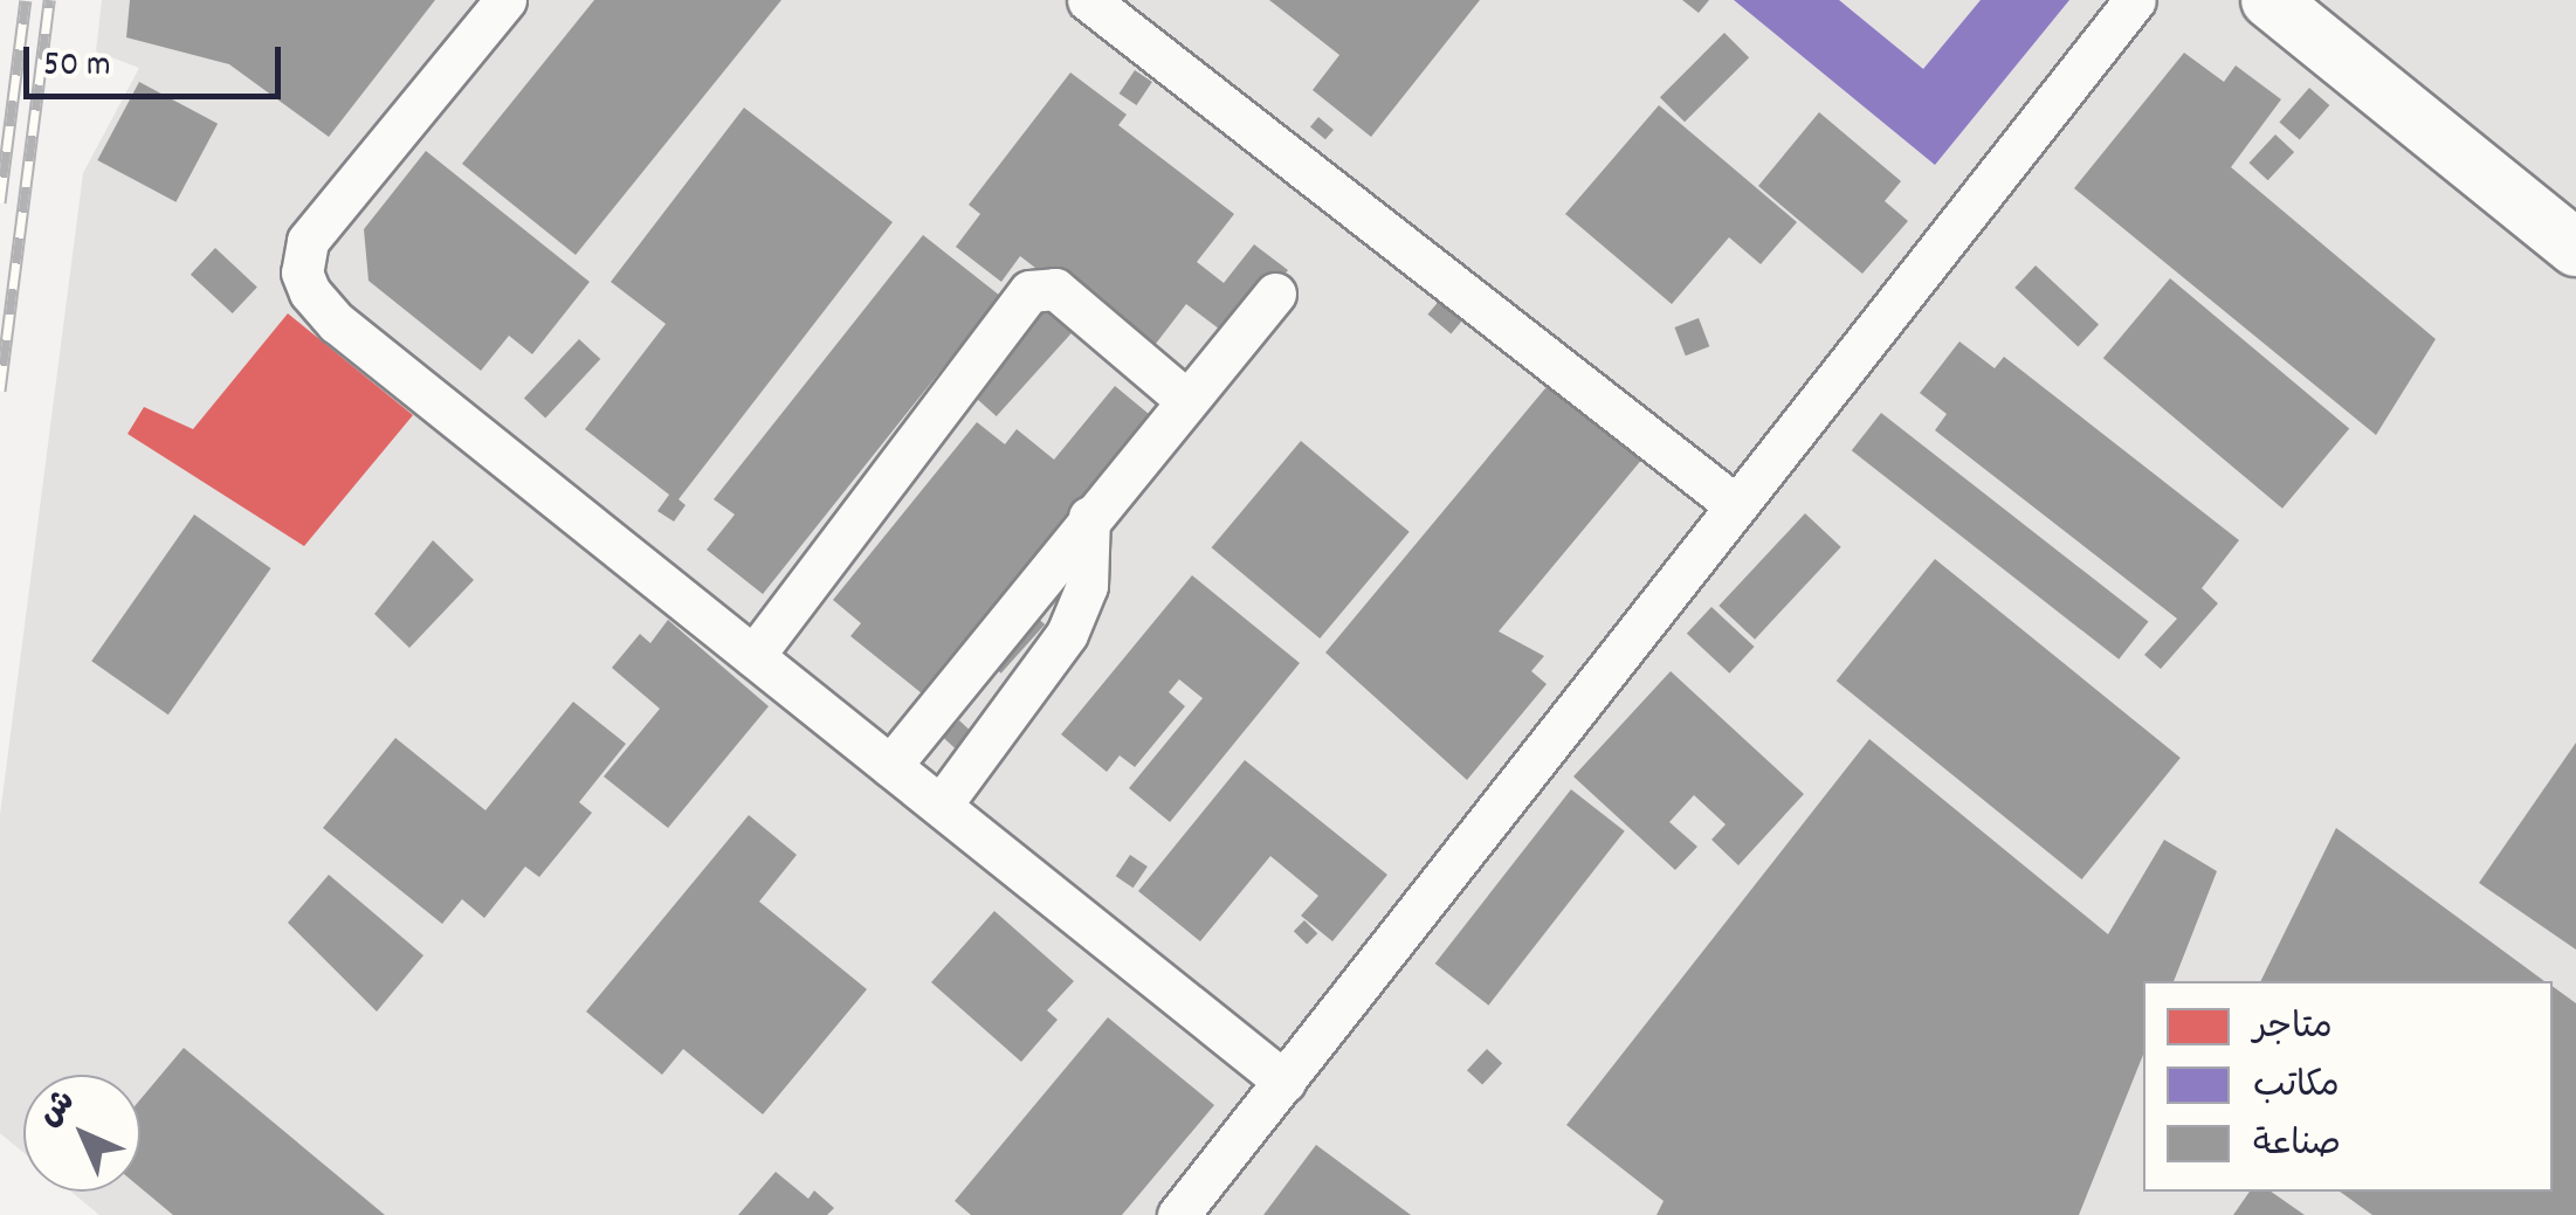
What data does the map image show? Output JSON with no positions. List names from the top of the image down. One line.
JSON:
{"legend":["متاجر","مكاتب","صناعة"],"scale_bar":"50 m","north":"top left"}
